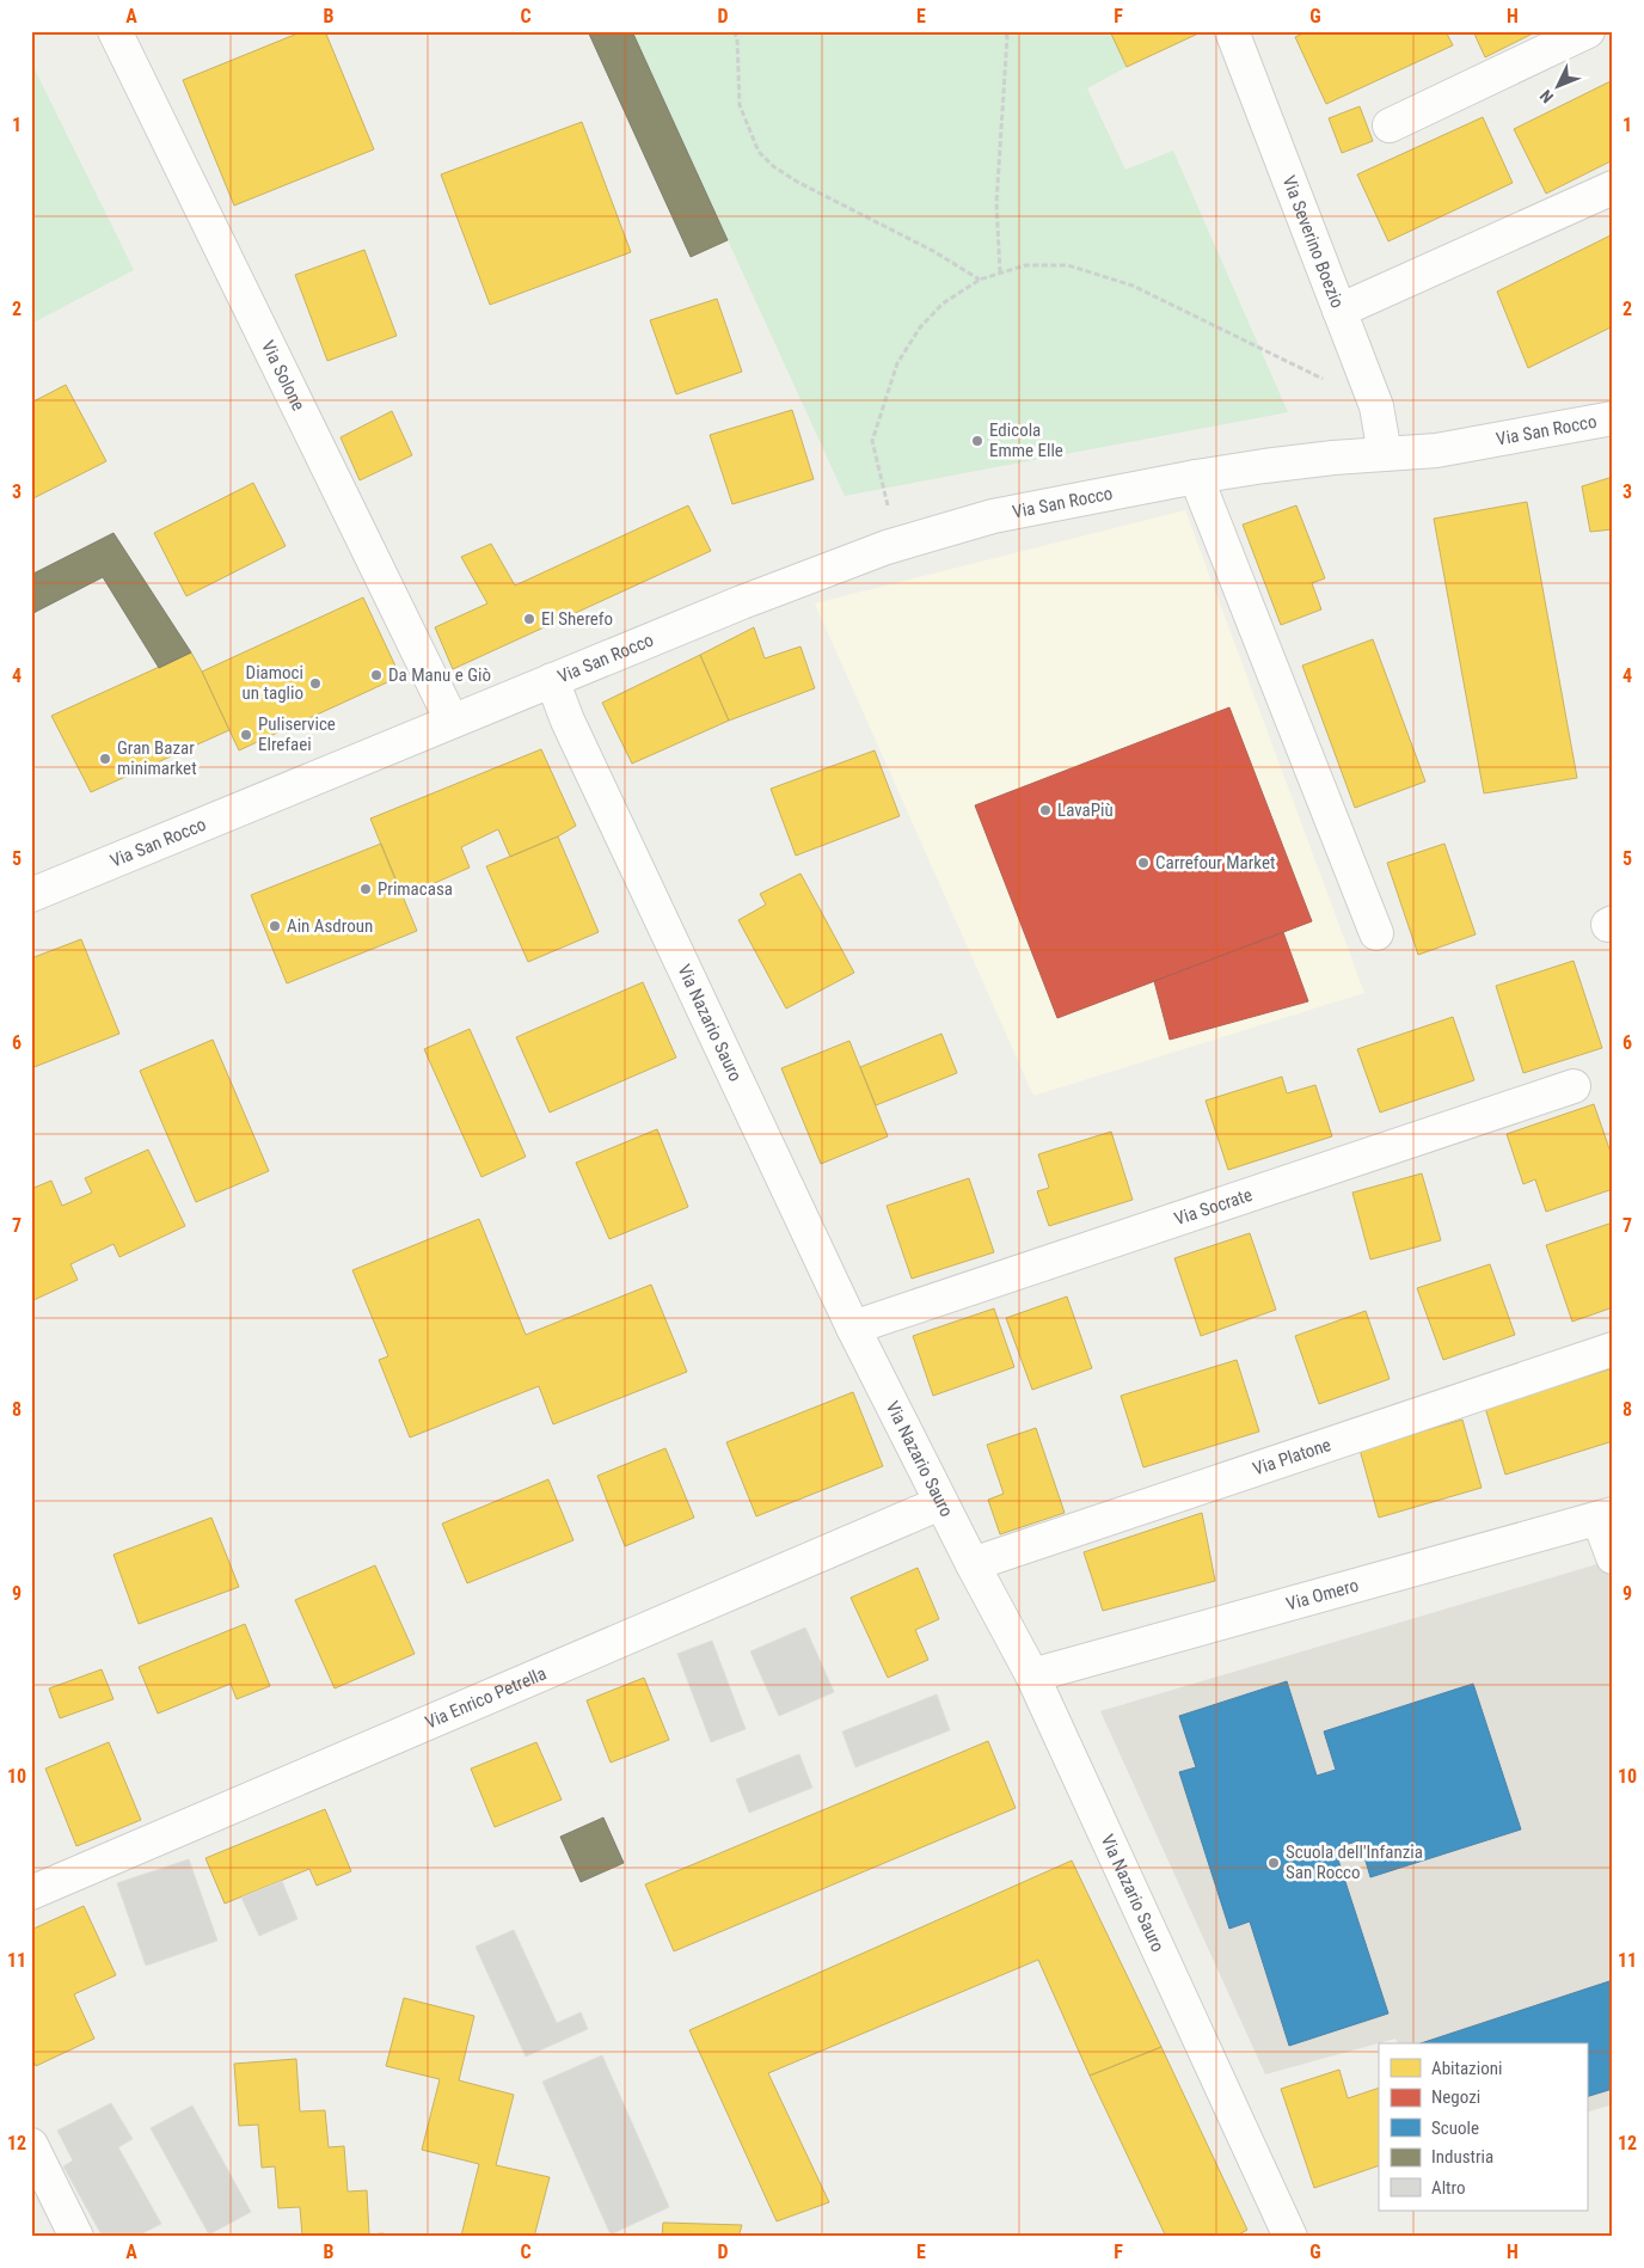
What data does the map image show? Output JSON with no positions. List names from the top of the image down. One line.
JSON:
{"streets":{"street":["Via Severino Boezio","Via Solone","Via San Rocco","Via Nazario Sauro","Via Socrate","Via Platone","Via Omero","Via Enrico Petrella"]},"crossings":[["Via Severino Boezio","Via San Rocco"],["Via Solone","Via San Rocco"],["Via San Rocco","Via Nazario Sauro"],["Via Nazario Sauro","Via Socrate"],["Via Nazario Sauro","Via Platone"],["Via Nazario Sauro","Via Omero"],["Via Nazario Sauro","Via Enrico Petrella"]],"places":["Edicola Emme Elle","El Sherefo","Da Manu e Giò","Diamoci un taglio","Puliservice Elrefaei","Gran Bazar minimarket","LavaPiù","Carrefour Market","Primacasa","Ain Asdroun","Scuola dell'Infanzia San Rocco"],"legend":["Abitazioni","Negozi","Scuole","Industria","Altro"],"north":"bottom left","grid":{"columns":["A","B","C","D","E","F","G","H"],"rows":["1","2","3","4","5","6","7","8","9","10","11","12"]}}
